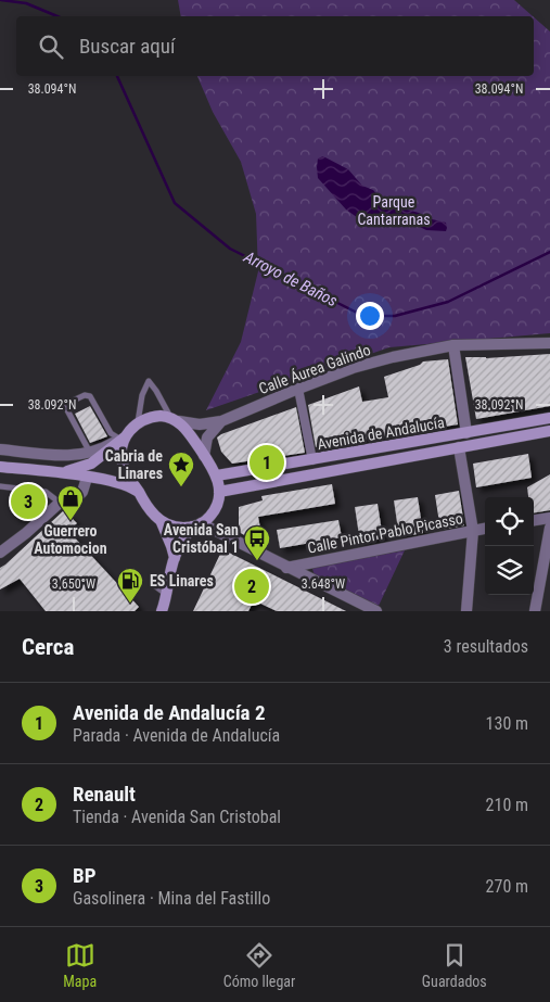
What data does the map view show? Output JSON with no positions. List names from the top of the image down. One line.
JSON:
{"streets":{"main road":["Avenida de Andalucía"],"street":["Calle Áurea Galindo","Calle Pintor Pablo Picasso"]},"crossings":[["Calle Áurea Galindo","Avenida de Andalucía"]],"water":["Arroyo de Baños"],"parks":["Parque Cantarranas"],"places":{"place":["Cabria de Linares"],"shop":["Guerrero Automocion"],"bus stop":["Avenida San Cristóbal 1"],"fuel station":["ES Linares"]},"page":{"search":"Buscar aquí","pins":["1","3","2"],"heading":["Cerca","3 resultados"],"list":[{"mark":"1","name":"Avenida de Andalucía 2","note":"Parada · Avenida de Andalucía","value":"130 m"},{"mark":"2","name":"Renault","note":"Tienda · Avenida San Cristobal","value":"210 m"},{"mark":"3","name":"BP","note":"Gasolinera · Mina del Fastillo","value":"270 m"}],"nav":["Mapa","Cómo llegar","Guardados"]},"coordinates":["38.094°N","38.092°N","3.650°W","3.648°W"]}
